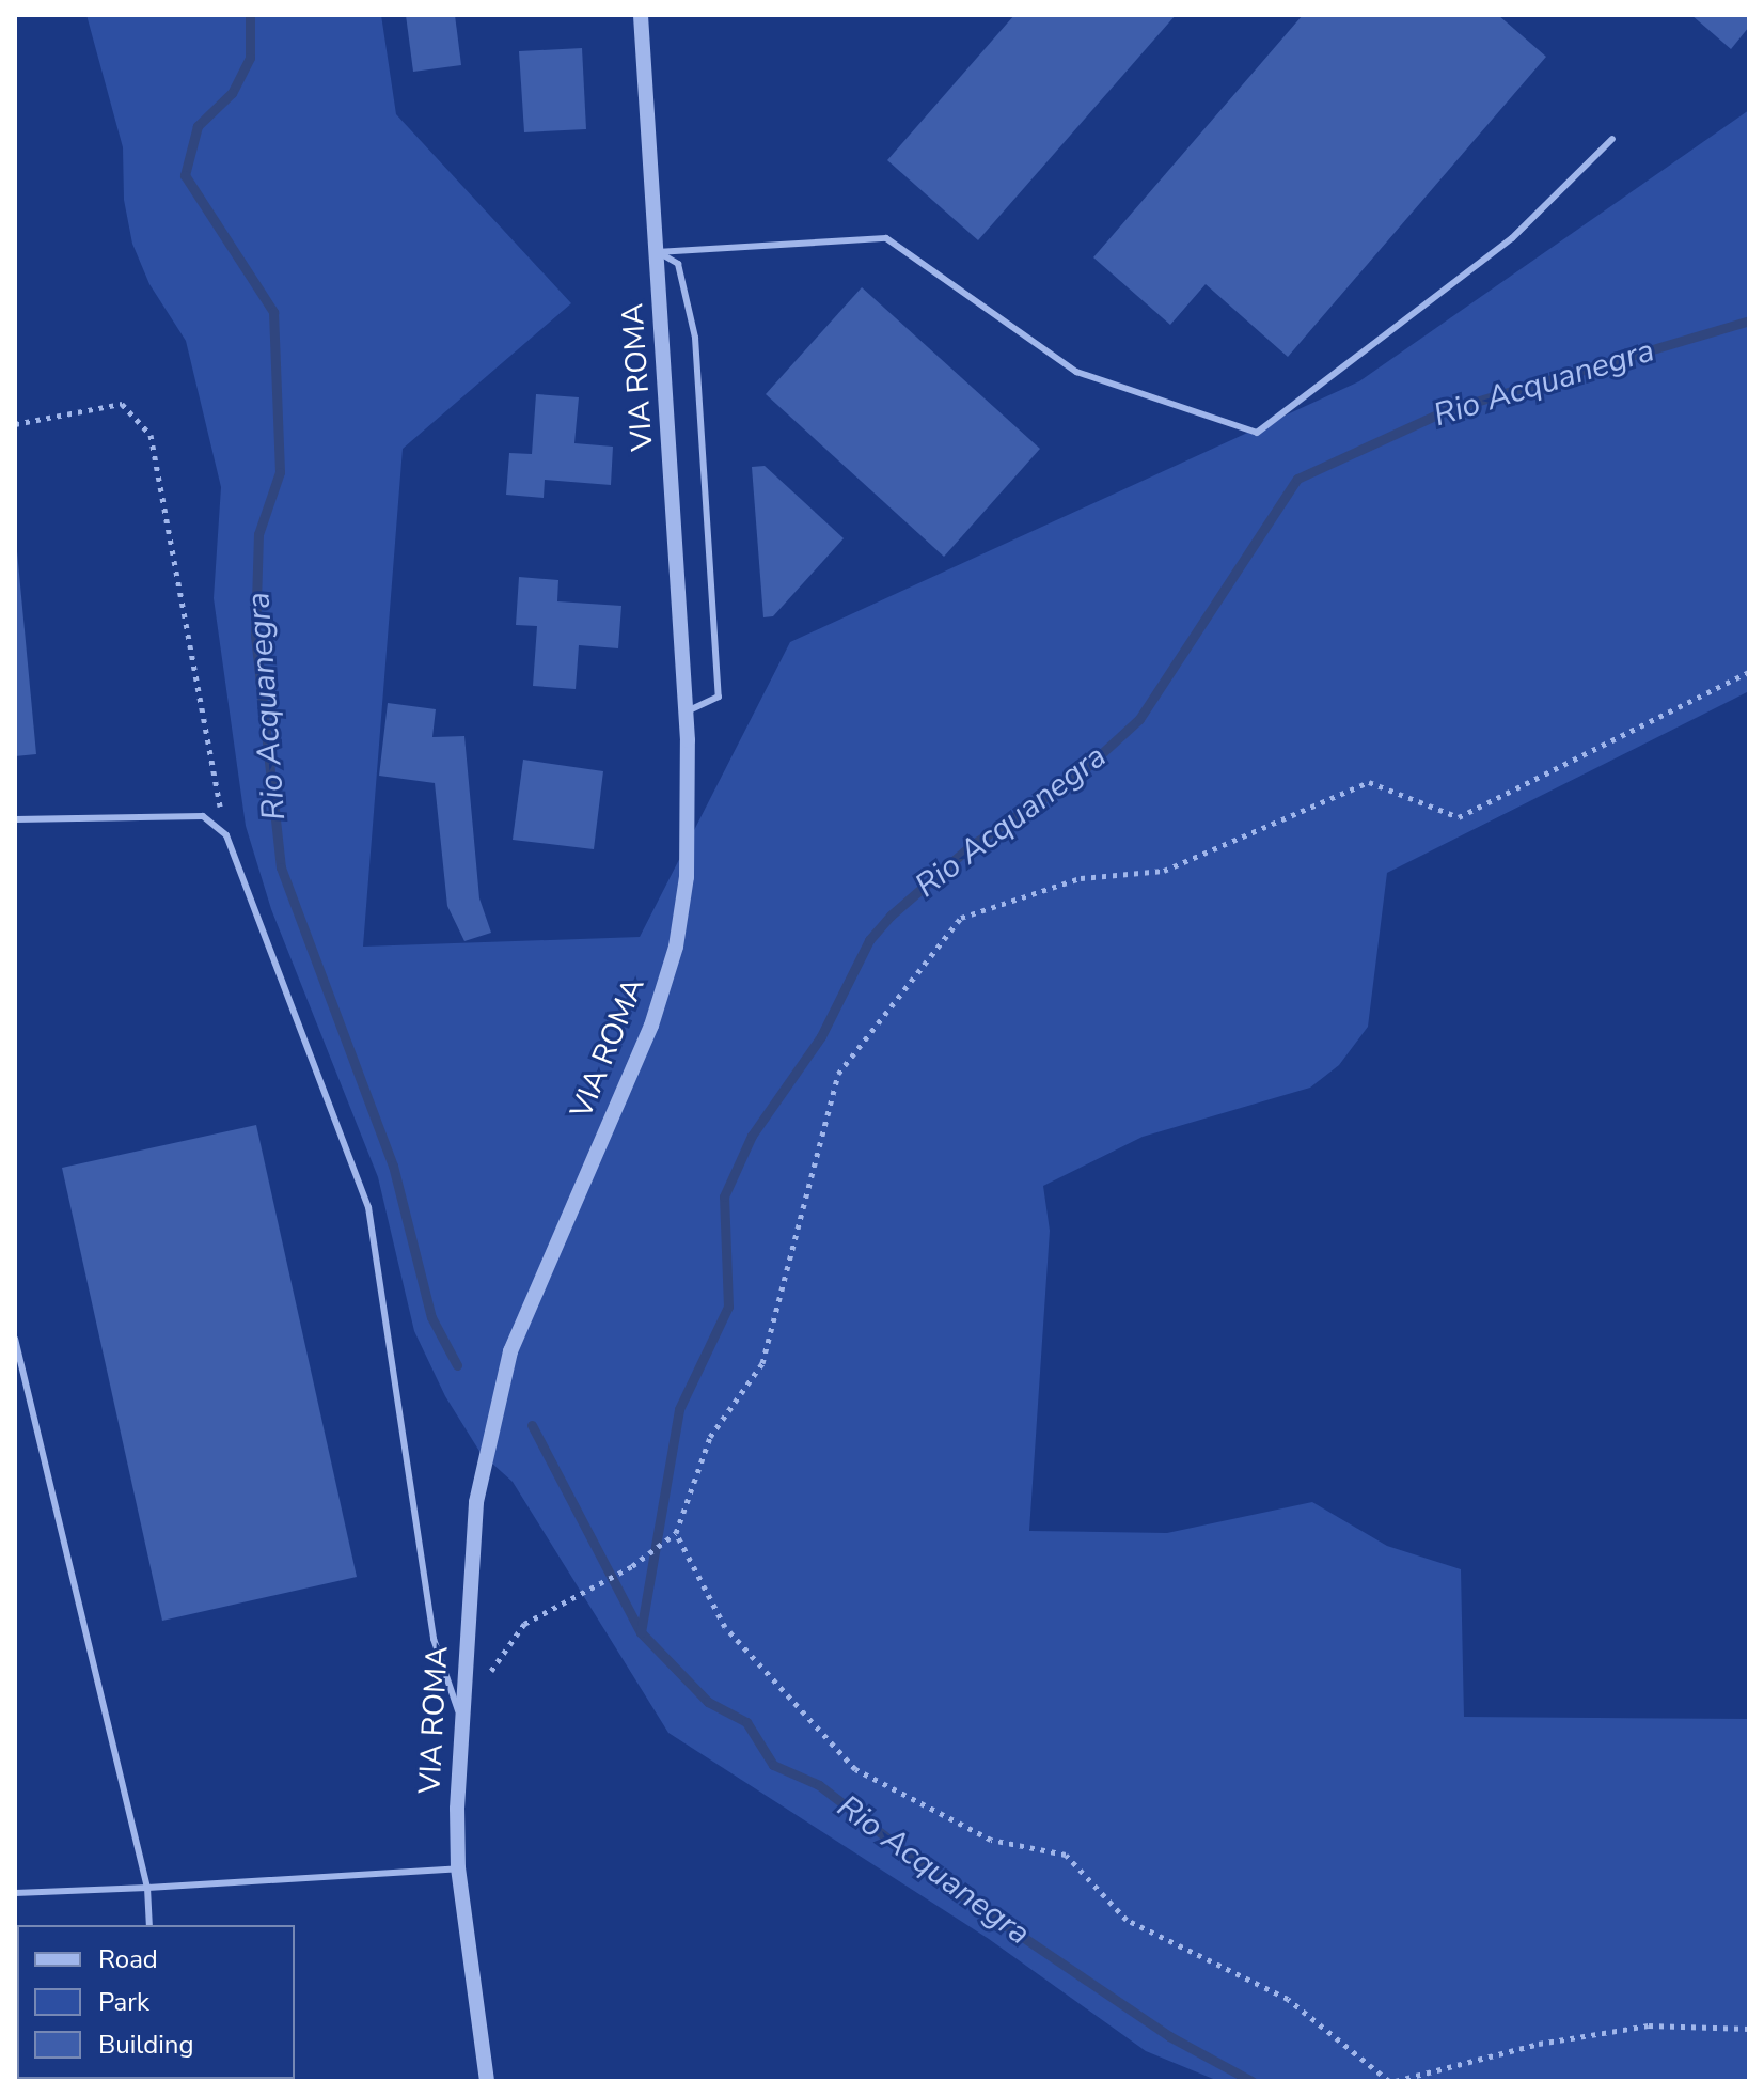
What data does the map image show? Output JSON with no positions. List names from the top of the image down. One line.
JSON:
{"streets":{"street":["VIA ROMA"]},"water":["Rio Acquanegra"],"legend":["Road","Park","Building"]}
